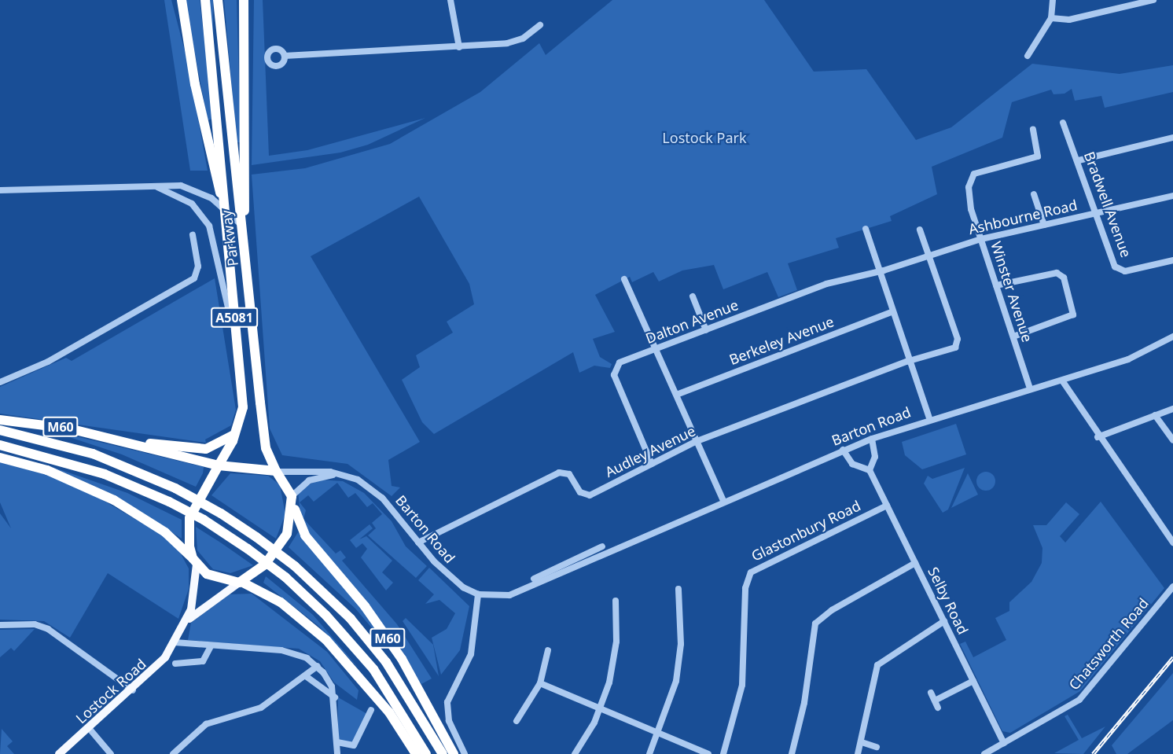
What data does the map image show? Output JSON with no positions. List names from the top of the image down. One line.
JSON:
{"streets":{"highway":["Parkway","A5081","M60"],"main road":["Lostock Road"],"street":["Bradwell Avenue","Ashbourne Road","Winster Avenue","Dalton Avenue","Berkeley Avenue","Barton Road","Audley Avenue","Glastonbury Road","Selby Road","Chatsworth Road"]},"crossings":[["Bradwell Avenue","Ashbourne Road"],["Ashbourne Road","Winster Avenue"],["Ashbourne Road","Dalton Avenue"],["Ashbourne Road","Audley Avenue"],["Parkway","A5081"],["Parkway","Barton Road"],["Parkway","M60"],["Parkway","Lostock Road"],["Winster Avenue","Barton Road"],["Dalton Avenue","Audley Avenue"],["Barton Road","M60"],["Barton Road","Audley Avenue"],["Barton Road","Lostock Road"],["M60","Lostock Road"],["Glastonbury Road","Selby Road"],["Selby Road","Chatsworth Road"]],"parks":["Lostock Park"]}
